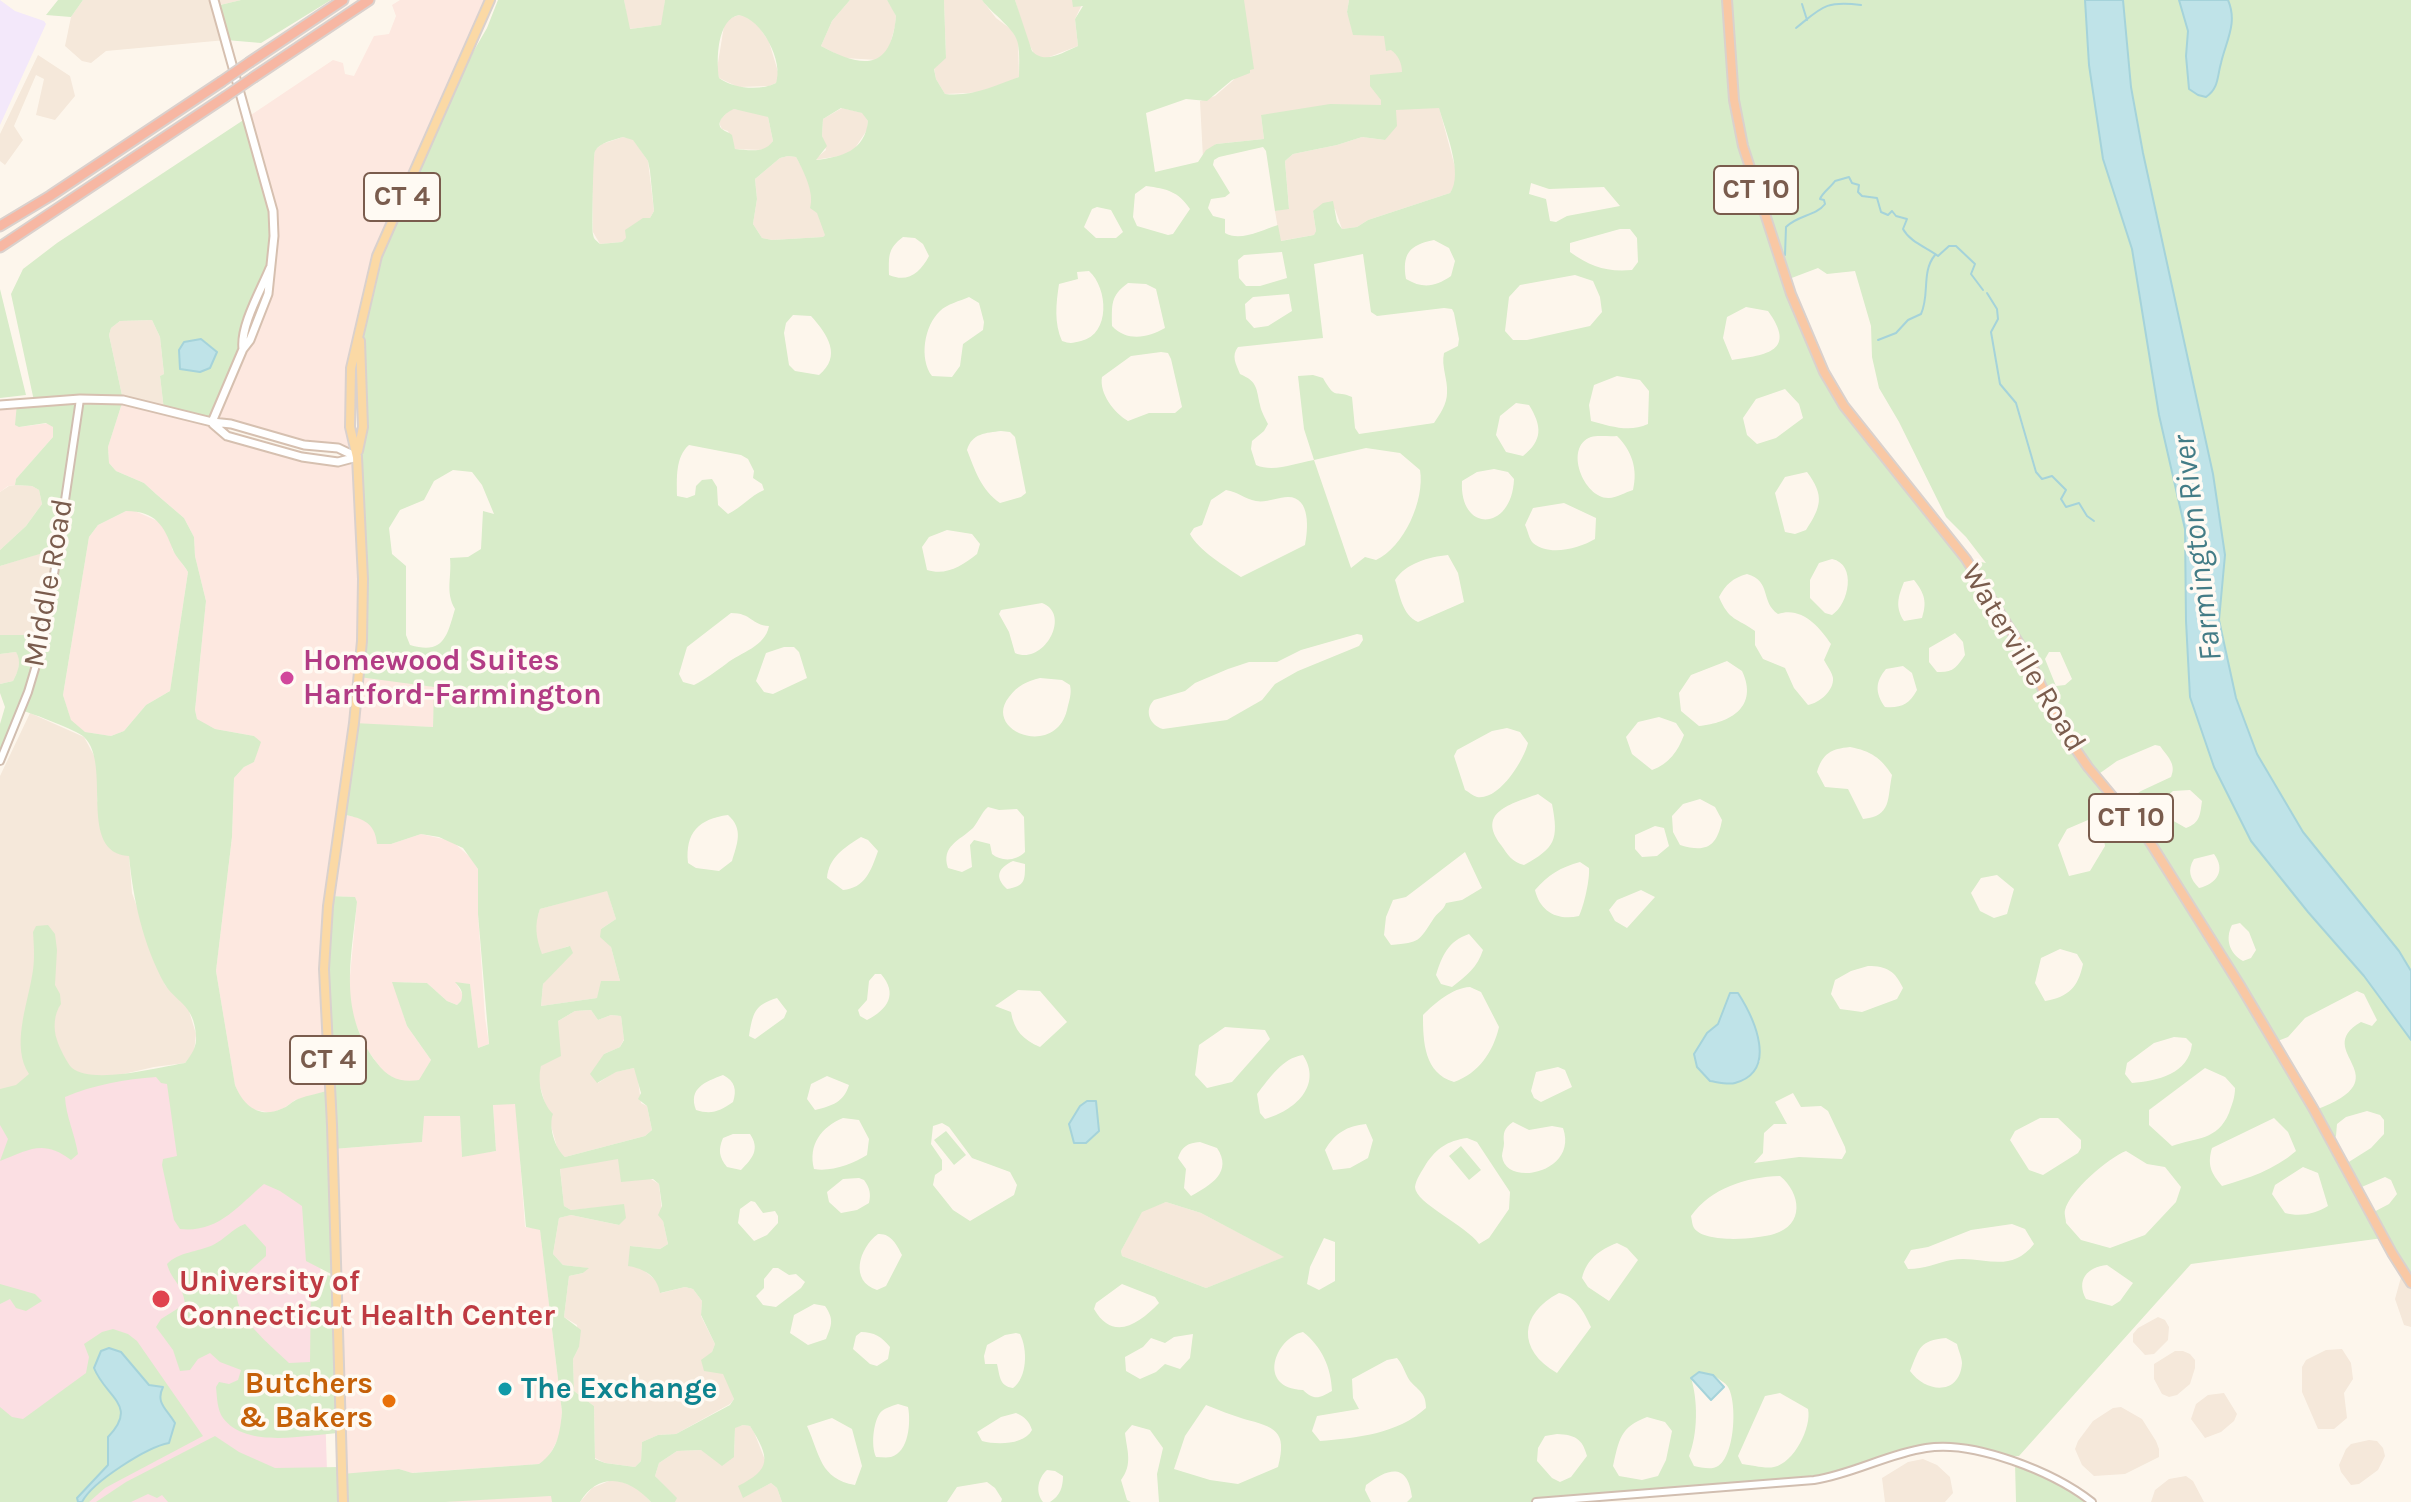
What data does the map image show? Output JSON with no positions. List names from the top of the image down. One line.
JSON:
{"streets":{"highway":["CT 10","Waterville Road"],"main road":["CT 4"],"street":["Middle Road"]},"water":["Farmington River"],"places":["Homewood Suites Hartford-Farmington","University of Connecticut Health Center","The Exchange","Butchers & Bakers"]}
